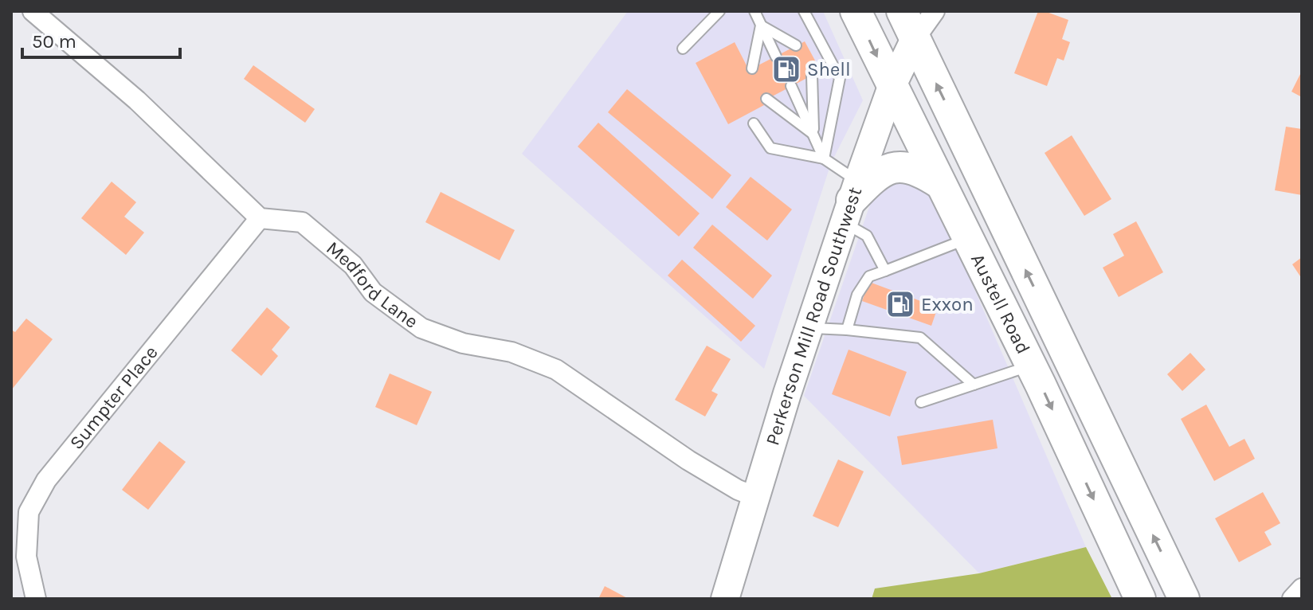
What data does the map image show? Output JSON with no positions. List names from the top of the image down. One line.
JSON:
{"streets":{"main road":["Austell Road"],"street":["Medford Lane","Perkerson Mill Road Southwest","Sumpter Place"]},"crossings":[["Medford Lane","Perkerson Mill Road Southwest"],["Medford Lane","Sumpter Place"],["Austell Road","Perkerson Mill Road Southwest"]],"places":{"fuel station":["Shell","Exxon"]},"scale_bar":"50 m"}
